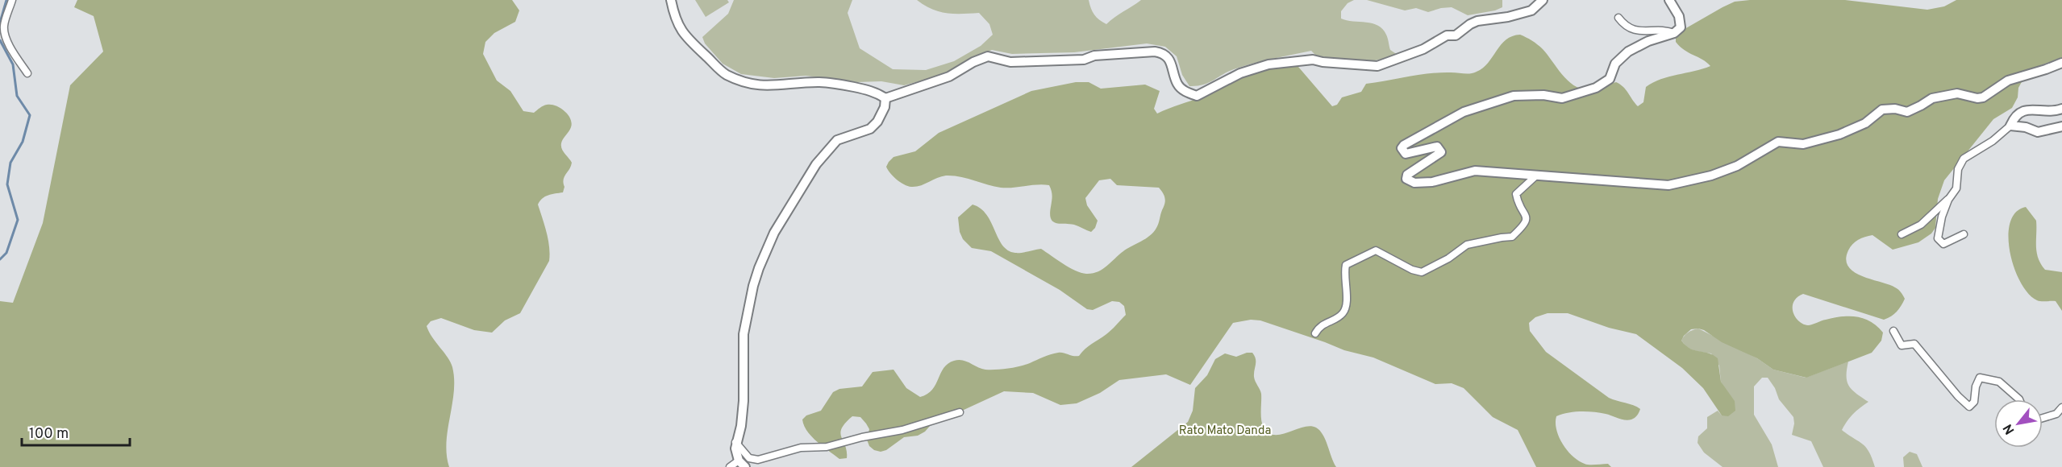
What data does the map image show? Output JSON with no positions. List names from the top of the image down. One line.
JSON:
{"parks":["Rato Mato Danda"],"scale_bar":"100 m","north":"bottom left"}
